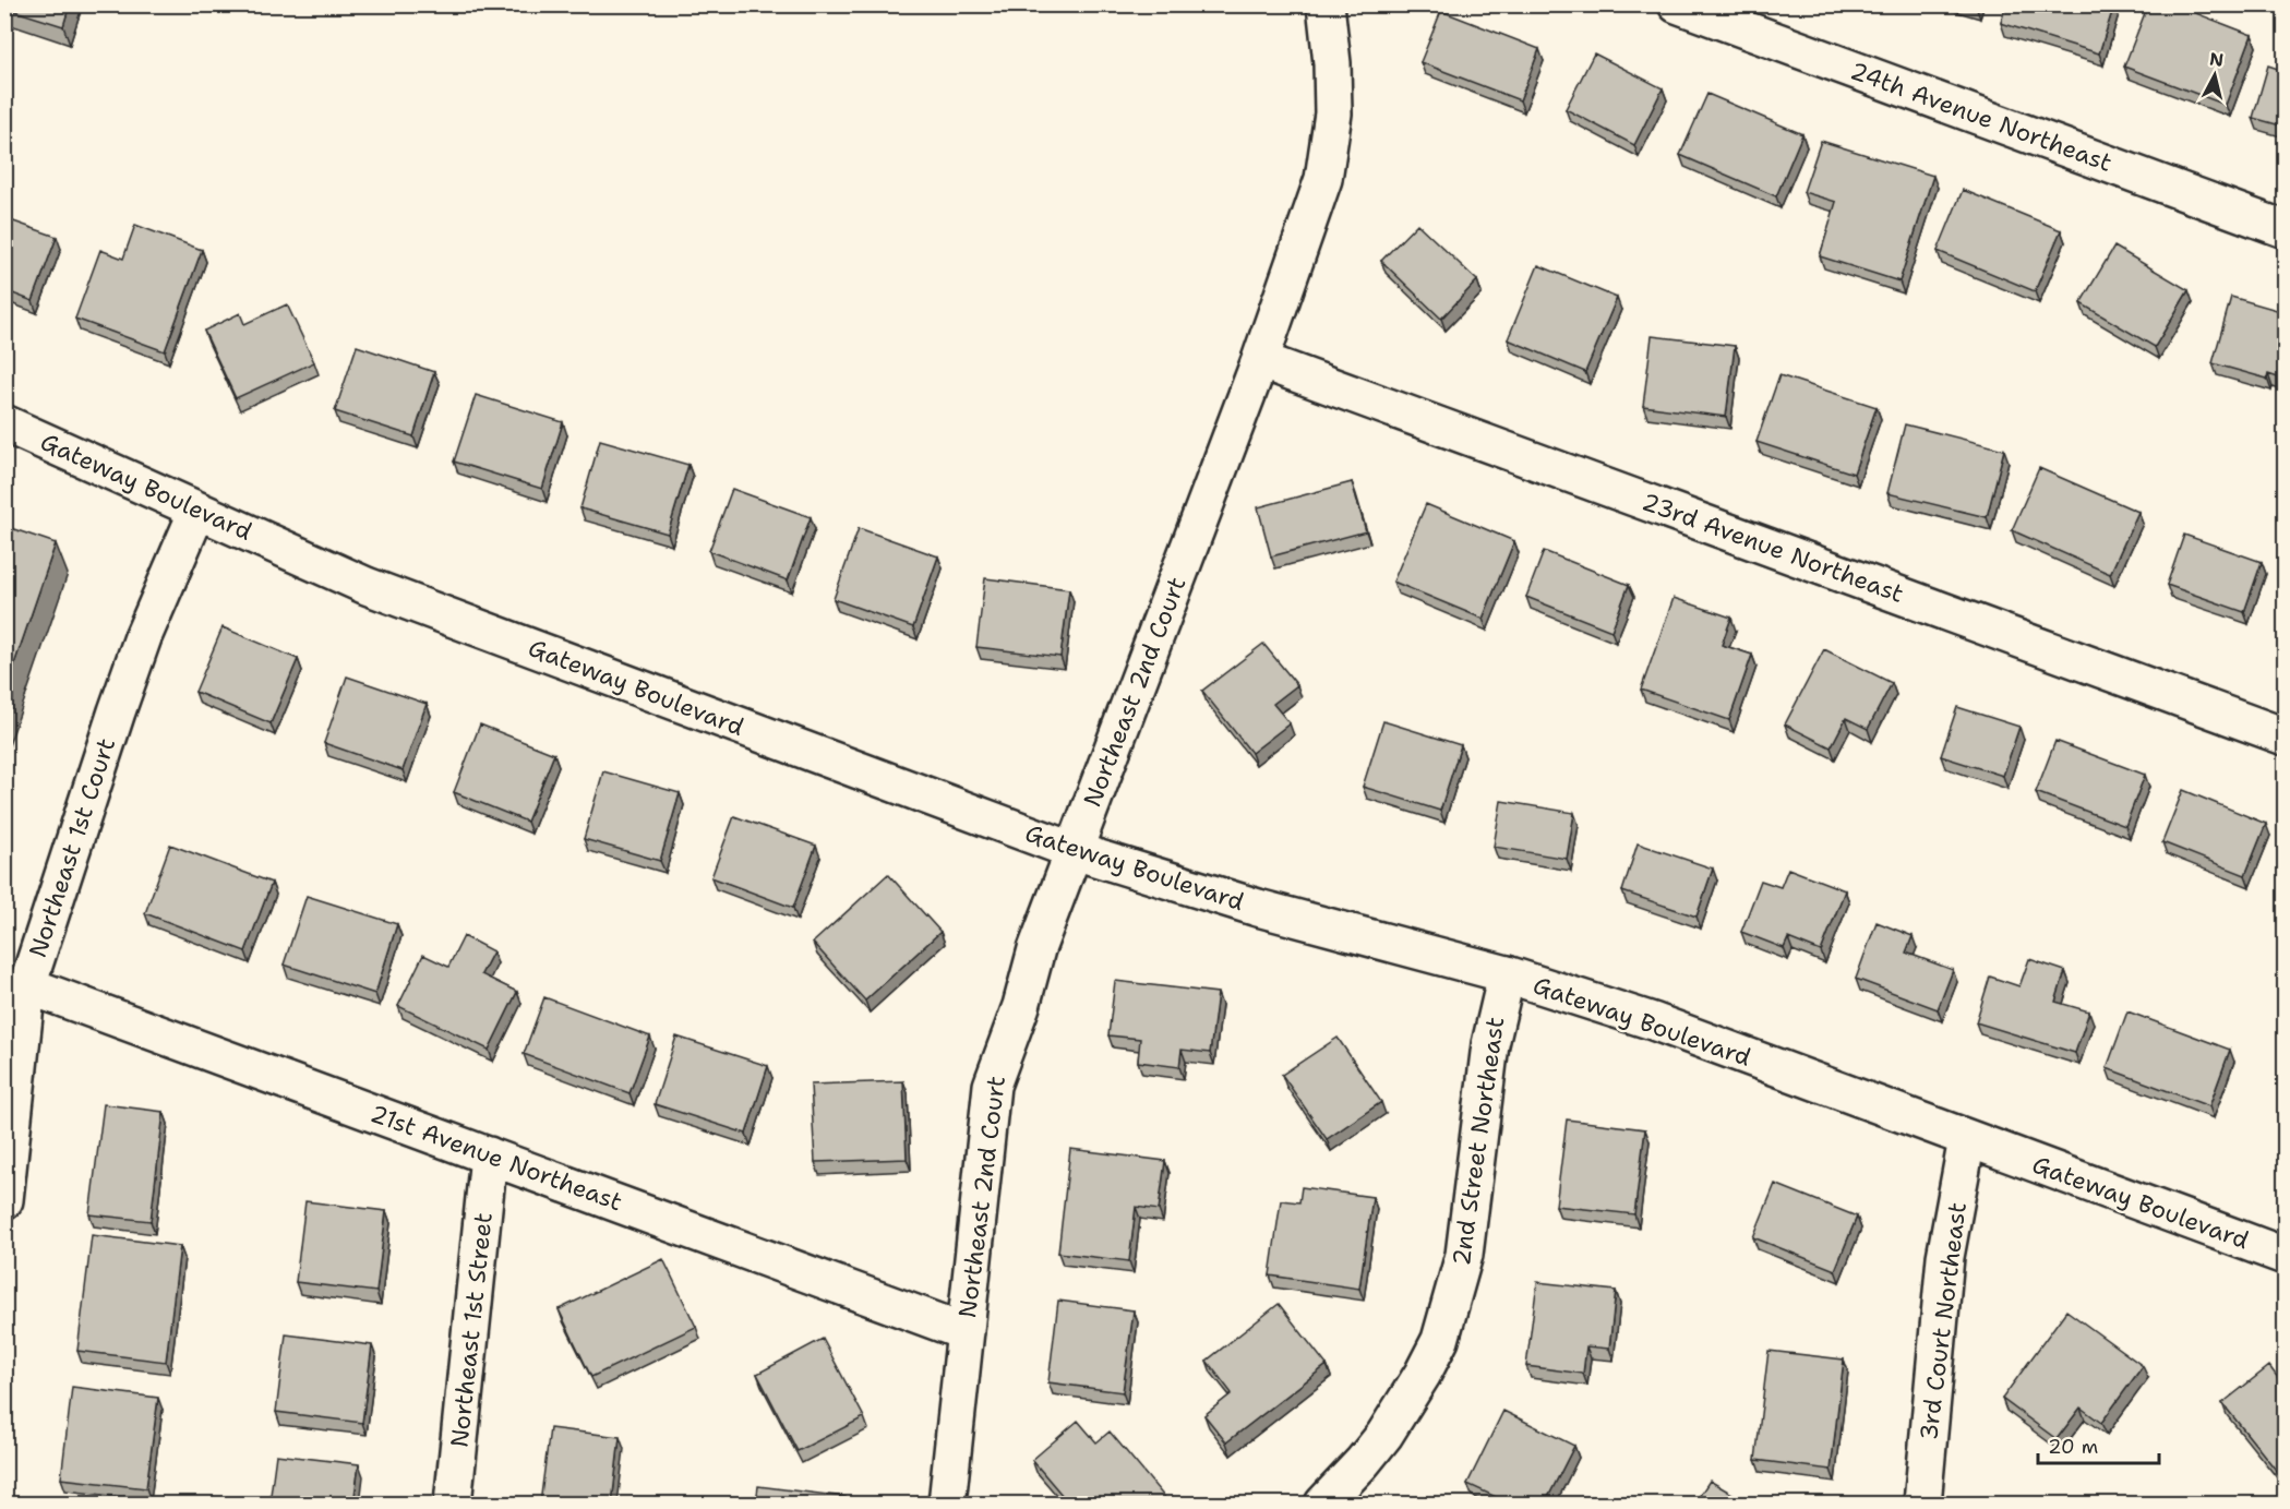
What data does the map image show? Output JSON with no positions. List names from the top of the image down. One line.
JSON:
{"streets":{"street":["24th Avenue Northeast","Gateway Boulevard","23rd Avenue Northeast","Northeast 2nd Court","Northeast 1st Court","2nd Street Northeast","21st Avenue Northeast","3rd Court Northeast","Northeast 1st Street"]},"crossings":[["Gateway Boulevard","Northeast 2nd Court"],["Gateway Boulevard","Northeast 1st Court"],["Gateway Boulevard","2nd Street Northeast"],["Gateway Boulevard","3rd Court Northeast"],["23rd Avenue Northeast","Northeast 2nd Court"],["Northeast 2nd Court","21st Avenue Northeast"],["Northeast 1st Court","21st Avenue Northeast"],["21st Avenue Northeast","Northeast 1st Street"]],"scale_bar":"20 m","north":"top"}
